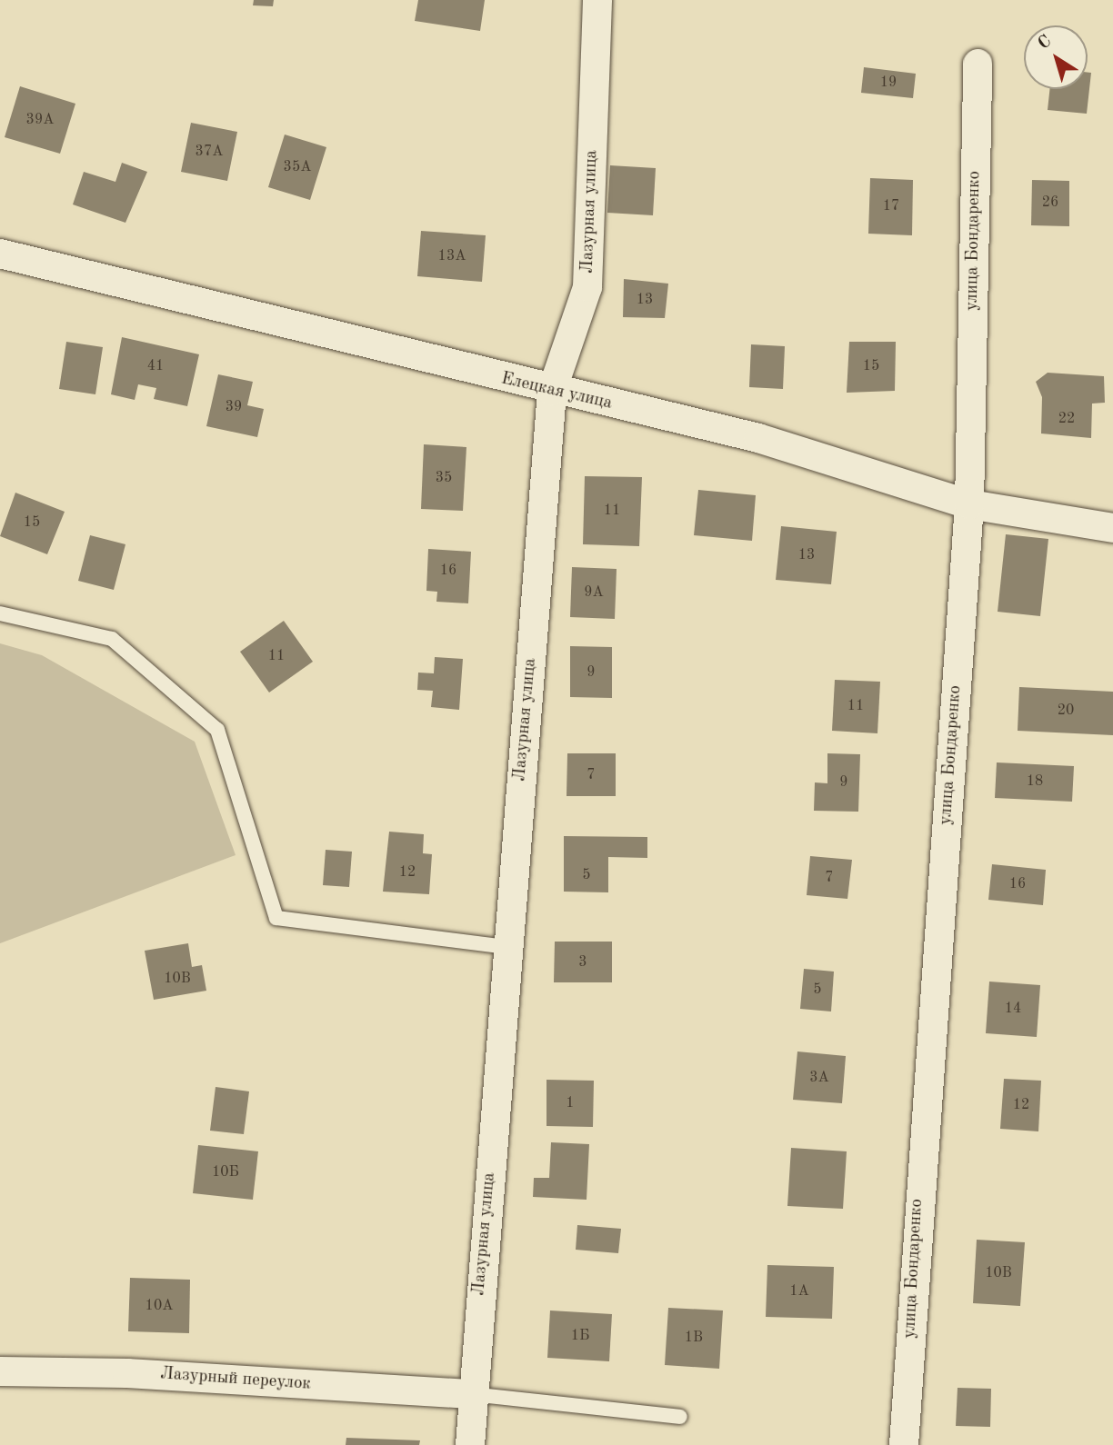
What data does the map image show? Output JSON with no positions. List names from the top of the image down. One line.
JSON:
{"streets":{"street":["Лазурная улица","улица Бондаренко","Елецкая улица","Лазурный переулок"]},"crossings":[["Лазурная улица","Елецкая улица"],["Лазурная улица","Лазурный переулок"],["улица Бондаренко","Елецкая улица"]],"house_numbers":["19","39А","37А","35А","26","17","13А","13","41","15","39","22","35","11","15","13","16","9А","11","9","11","20","7","18","9","12","5","7","16","3","10В","5","14","3А","1","12","10Б","10В","1А","10А","1Б","1В"],"north":"top left"}
